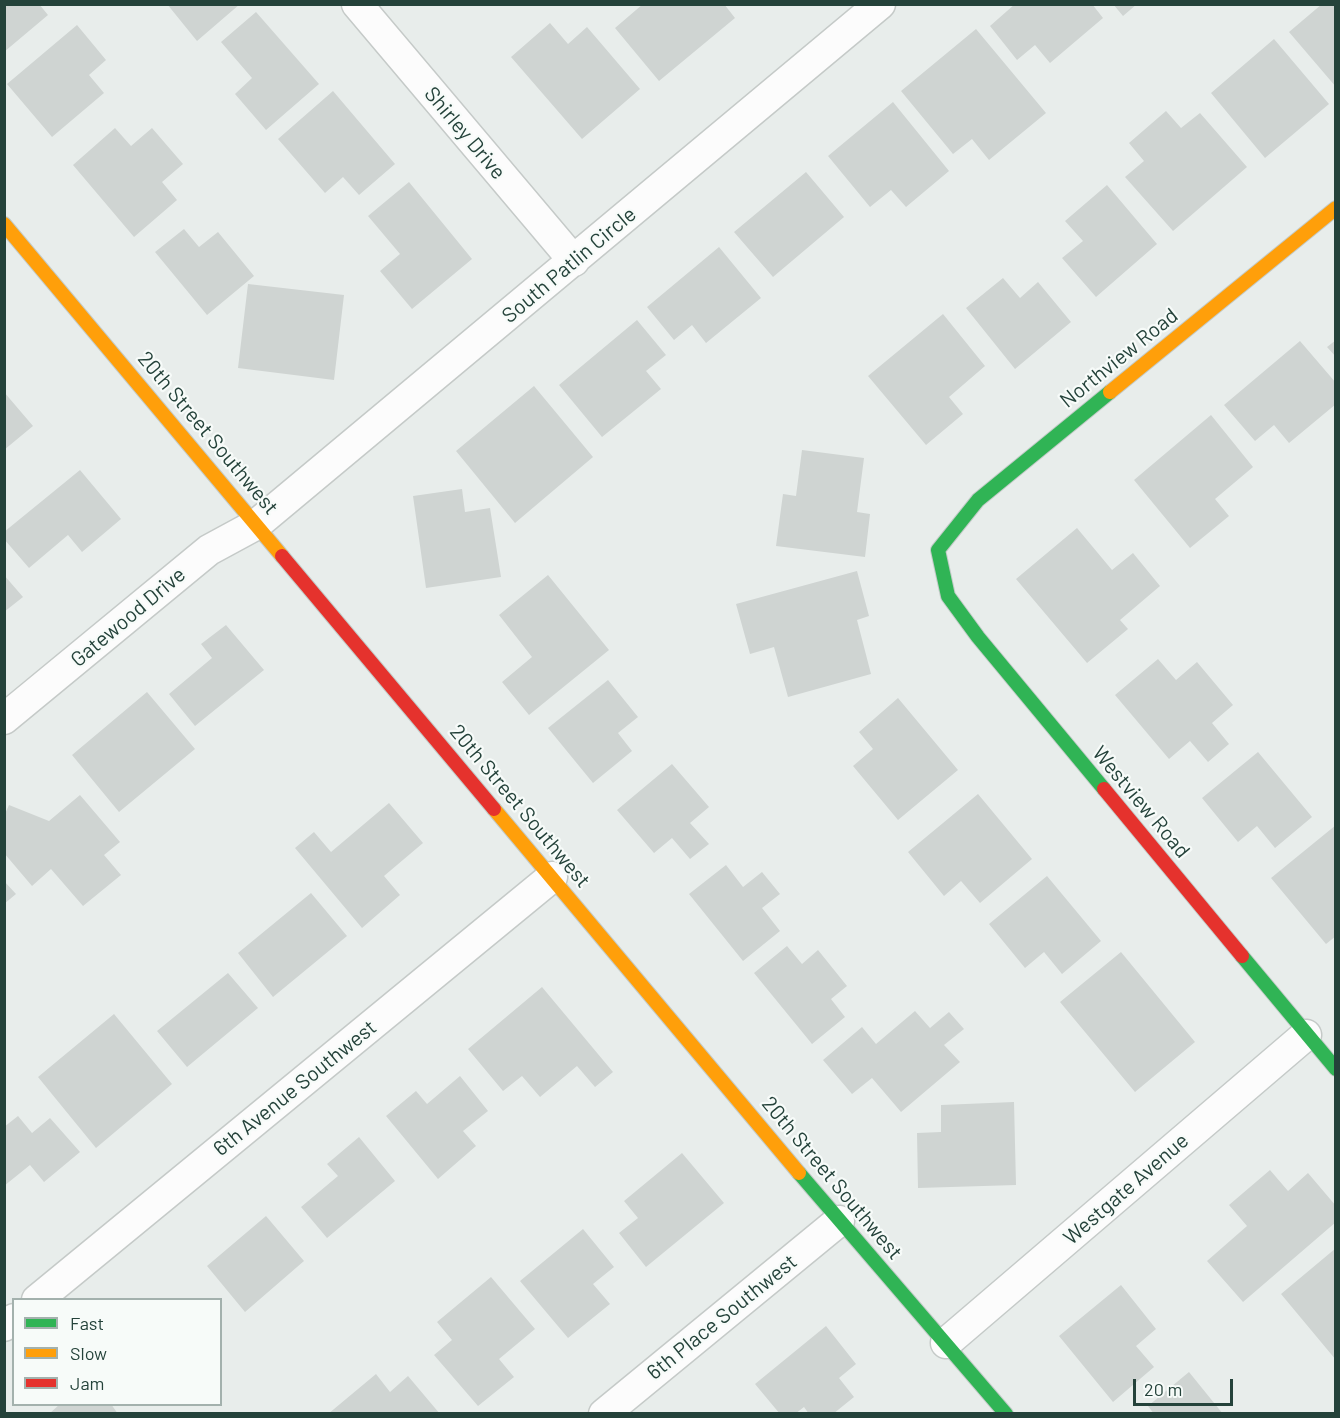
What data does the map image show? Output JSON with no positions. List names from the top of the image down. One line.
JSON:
{"streets":{"street":["Shirley Drive","South Patlin Circle","Northview Road","20th Street Southwest","Gatewood Drive","Westview Road","6th Avenue Southwest","Westgate Avenue","6th Place Southwest"]},"crossings":[["Shirley Drive","South Patlin Circle"],["South Patlin Circle","20th Street Southwest"],["South Patlin Circle","Gatewood Drive"],["Northview Road","Westview Road"],["20th Street Southwest","Gatewood Drive"],["20th Street Southwest","6th Avenue Southwest"],["20th Street Southwest","Westgate Avenue"],["20th Street Southwest","6th Place Southwest"],["Westview Road","Westgate Avenue"]],"legend":["Fast","Slow","Jam"],"scale_bar":"20 m"}
